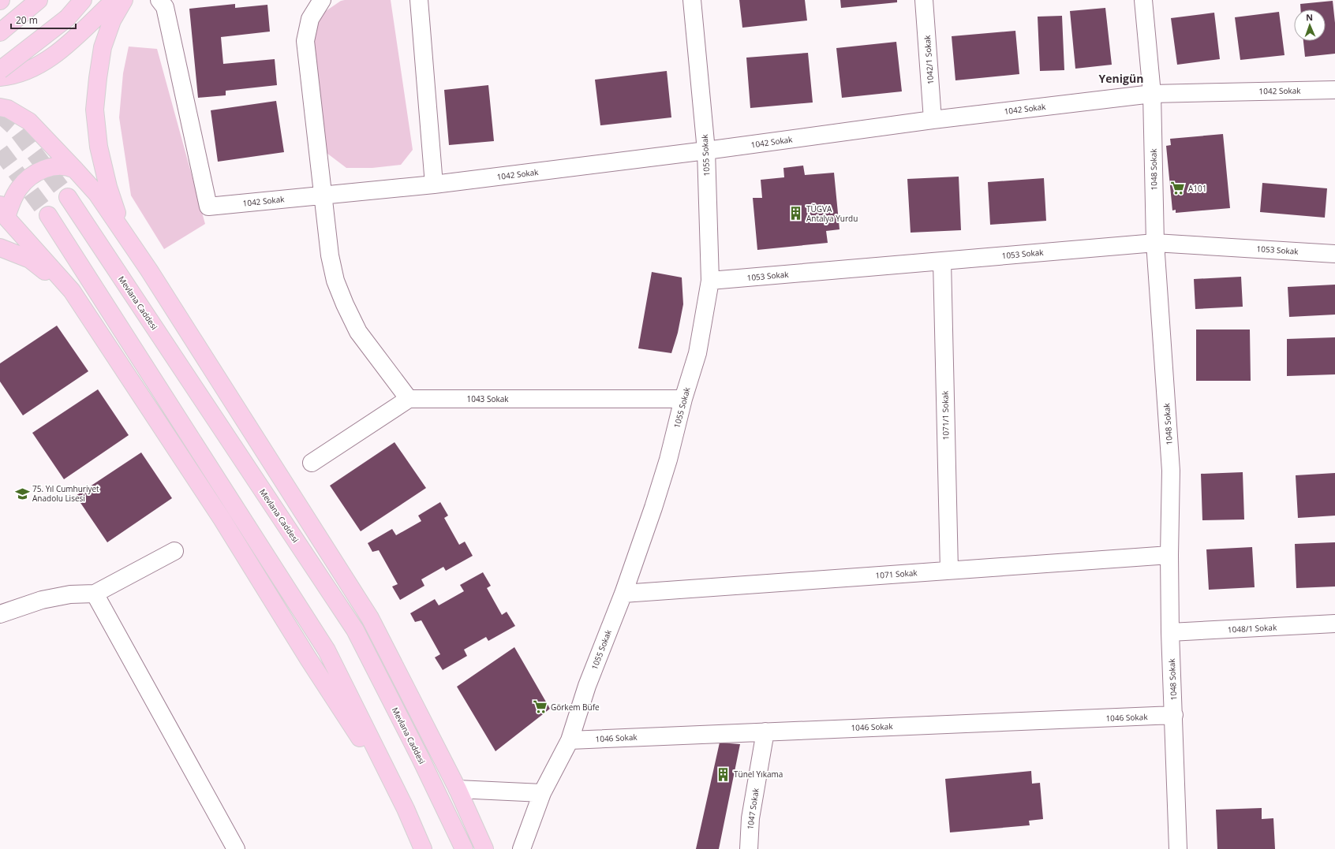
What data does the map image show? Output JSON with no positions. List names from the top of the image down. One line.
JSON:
{"streets":{"main road":["Mevlana Caddesi"],"street":["1042/1 Sokak","1042 Sokak","1055 Sokak","1048 Sokak","1053 Sokak","1043 Sokak","1071/1 Sokak","1071 Sokak","1048/1 Sokak","1046 Sokak","1047 Sokak"]},"crossings":[["1042/1 Sokak","1042 Sokak"],["1042 Sokak","1055 Sokak"],["1042 Sokak","1048 Sokak"],["1055 Sokak","1053 Sokak"],["1055 Sokak","1043 Sokak"],["1055 Sokak","1071 Sokak"],["1055 Sokak","1046 Sokak"],["1048 Sokak","1053 Sokak"],["1048 Sokak","1071 Sokak"],["1048 Sokak","1048/1 Sokak"],["1048 Sokak","1046 Sokak"],["1053 Sokak","1071/1 Sokak"],["1071/1 Sokak","1071 Sokak"],["1046 Sokak","1047 Sokak"]],"districts":["Yenigün"],"places":{"supermarket":["A101","Görkem Büfe"],"building":["TÜGVA Antalya Yurdu","Tünel Yıkama"],"school or university":["75. Yıl Cumhuriyet Anadolu Lisesi"]},"scale_bar":"20 m","north":"top"}
